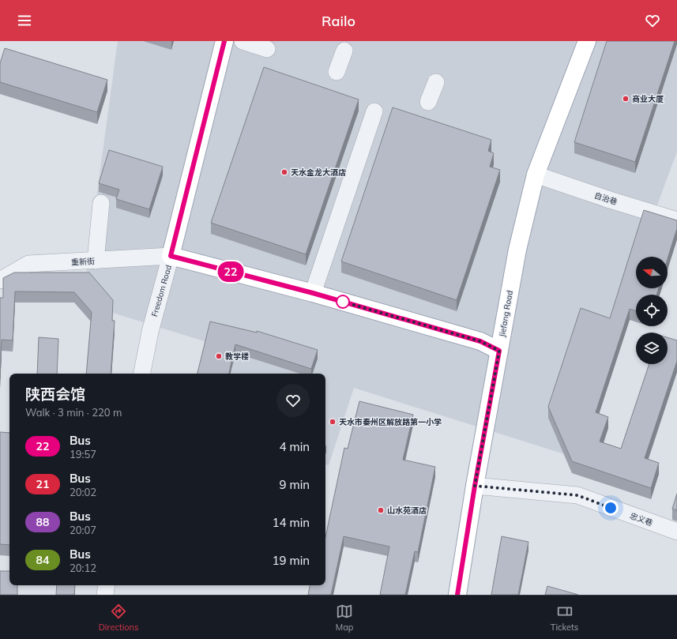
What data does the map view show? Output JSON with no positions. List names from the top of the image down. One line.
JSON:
{"streets":{"main road":["Freedom Road","Jiefang Road"],"street":["自治巷","重新街","忠义巷"]},"crossings":[["自治巷","Jiefang Road"],["重新街","Freedom Road"],["Jiefang Road","忠义巷"]],"places":["商业大厦","天水金龙大酒店","教学楼","天水市秦州区解放路第一小学","山水苑酒店"],"lines":["bus line 22"],"north":"left","page":{"header":"Railo","on_map":"22","heading":["陕西会馆","Walk · 3 min · 220 m"],"list":[{"mark":"22","name":"Bus","note":"19:57","value":"4 min"},{"mark":"21","name":"Bus","note":"20:02","value":"9 min"},{"mark":"88","name":"Bus","note":"20:07","value":"14 min"},{"mark":"84","name":"Bus","note":"20:12","value":"19 min"}],"tabs":["Directions","Map","Tickets"]}}
